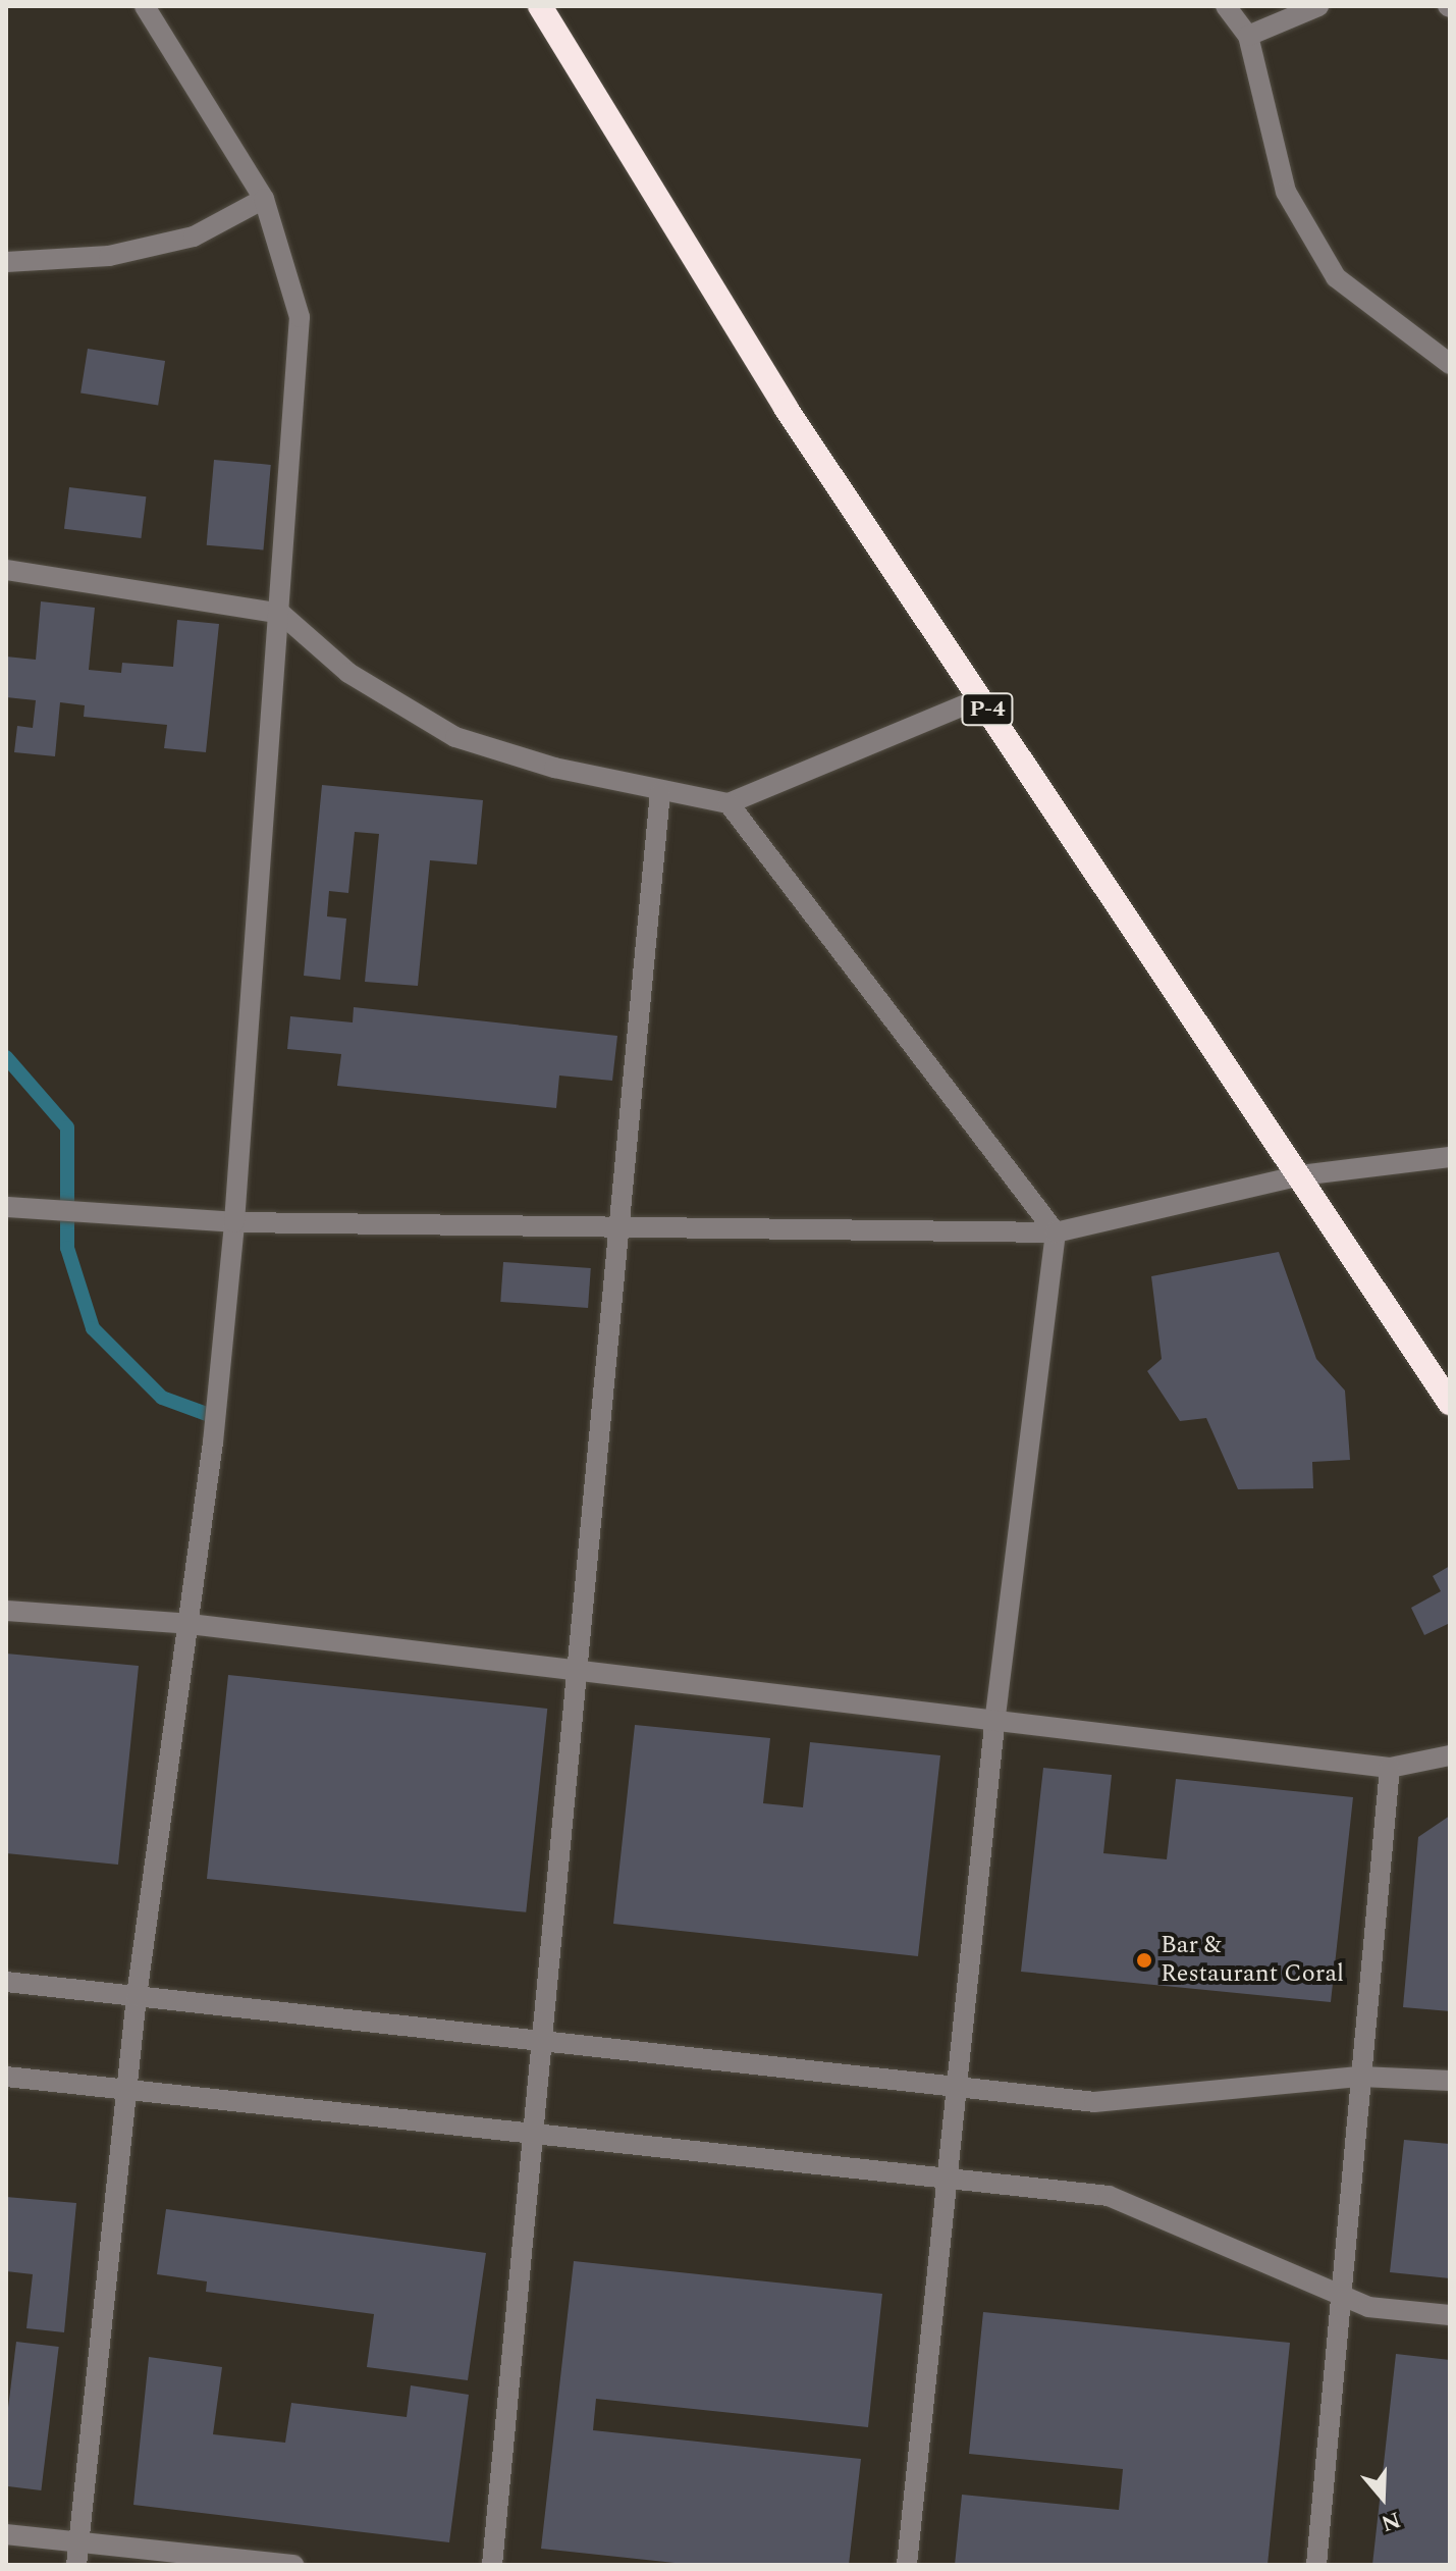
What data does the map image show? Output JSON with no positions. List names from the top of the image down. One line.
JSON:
{"streets":{"highway":["P-4"]},"places":["Bar & Restaurant Coral"],"north":"bottom"}
